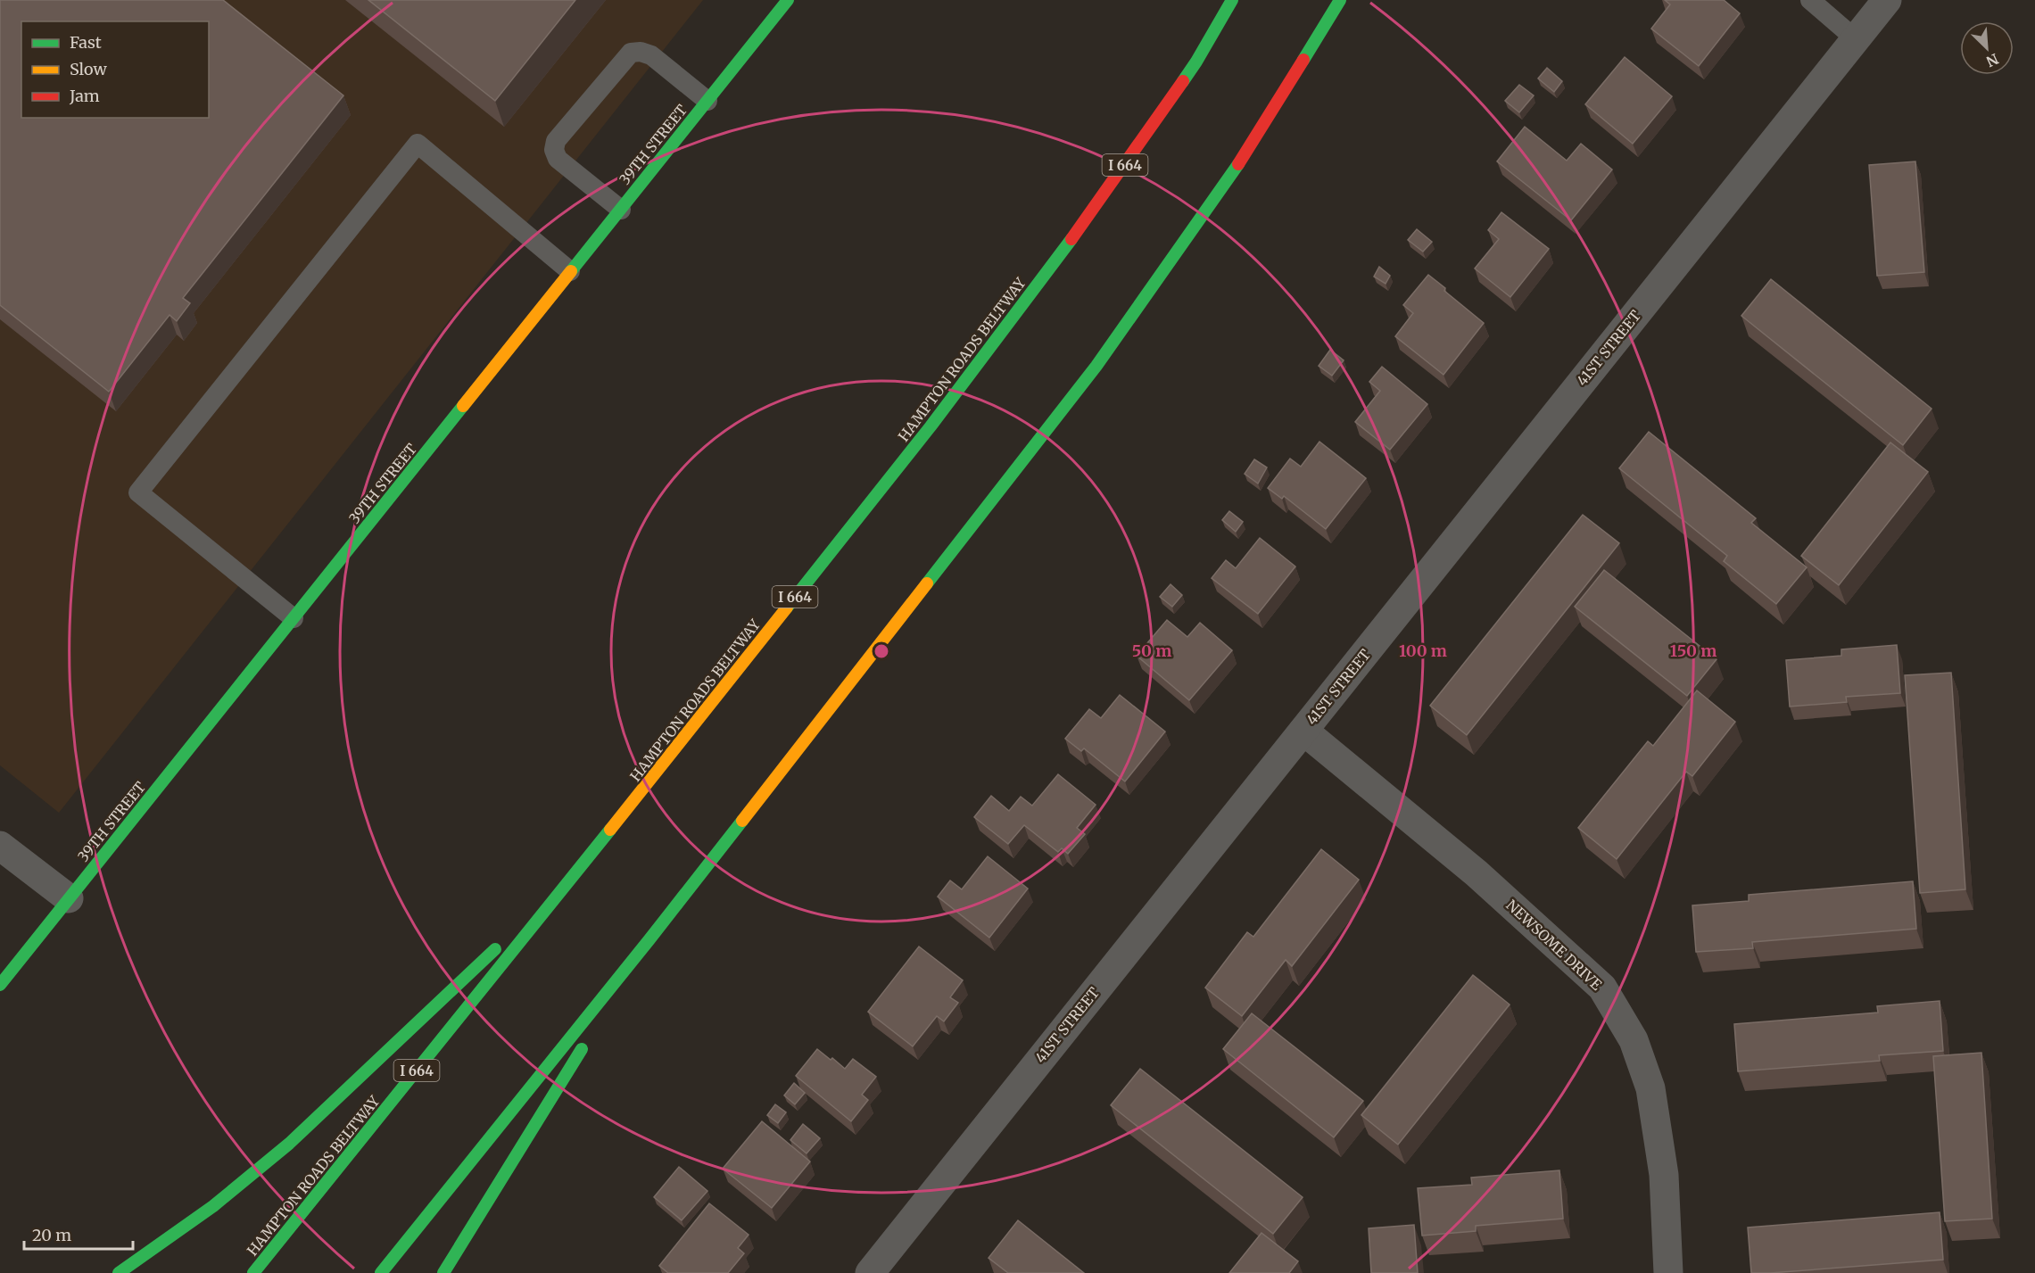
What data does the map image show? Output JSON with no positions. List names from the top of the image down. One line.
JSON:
{"streets":{"main road":["39TH STREET","I 664","HAMPTON ROADS BELTWAY"],"street":["41ST STREET","NEWSOME DRIVE"]},"crossings":[["41ST STREET","NEWSOME DRIVE"]],"legend":["Fast","Slow","Jam"],"scale_bar":"20 m","north":"bottom right","rings":["50 m","100 m","150 m"]}
